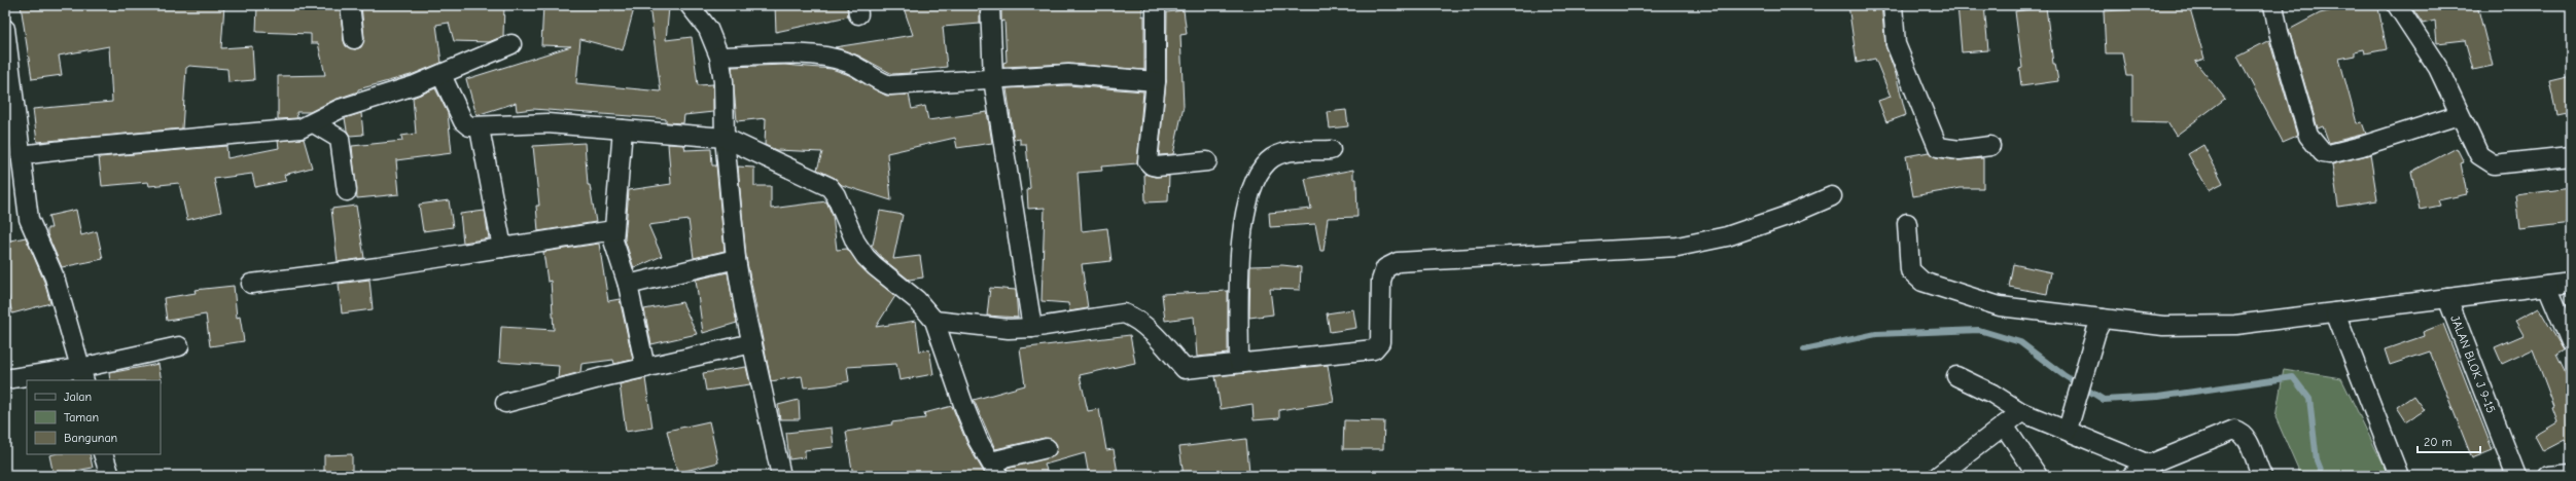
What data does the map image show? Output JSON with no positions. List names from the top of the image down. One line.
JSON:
{"streets":{"street":["JALAN BLOK J 9-15"]},"legend":["Jalan","Taman","Bangunan"],"scale_bar":"20 m"}
